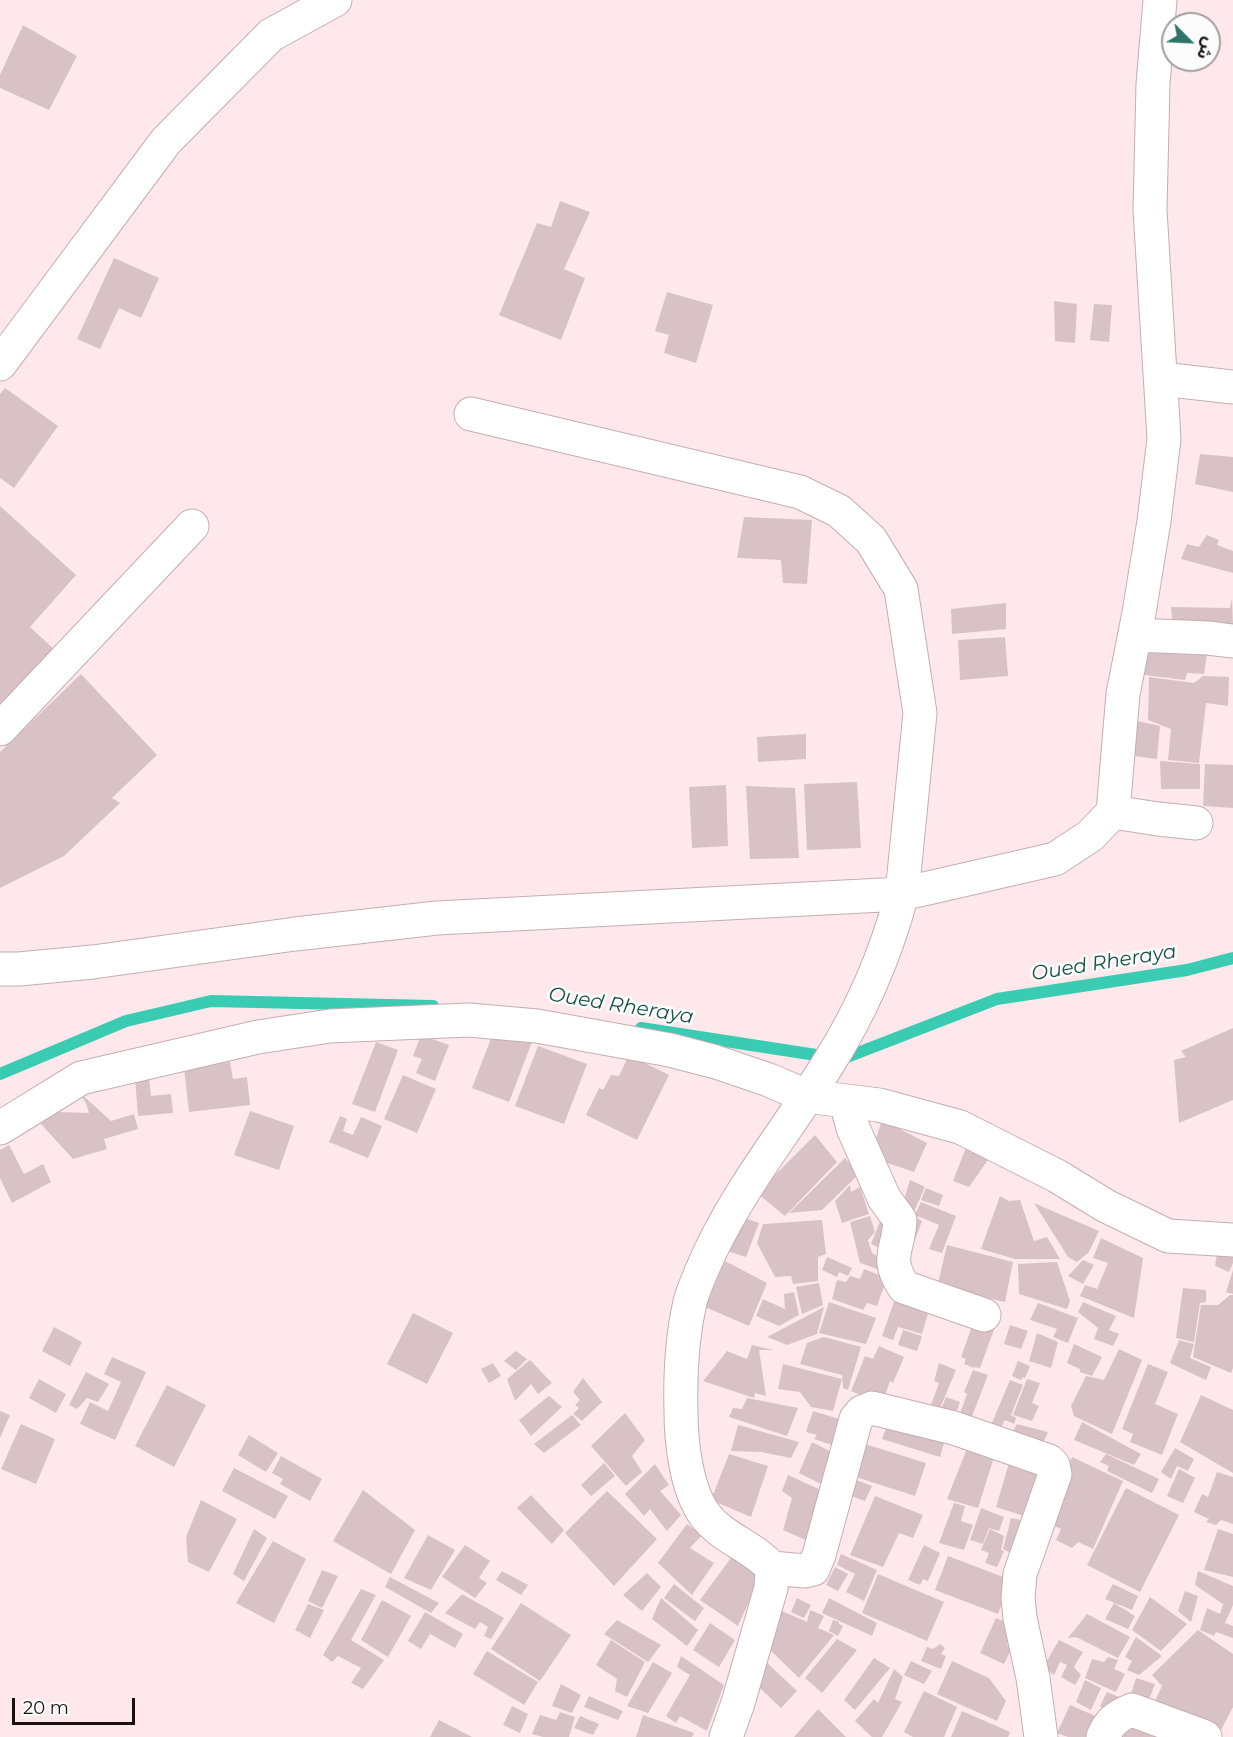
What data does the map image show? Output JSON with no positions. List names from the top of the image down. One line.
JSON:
{"water":["Oued Rheraya"],"scale_bar":"20 m","north":"bottom right"}
